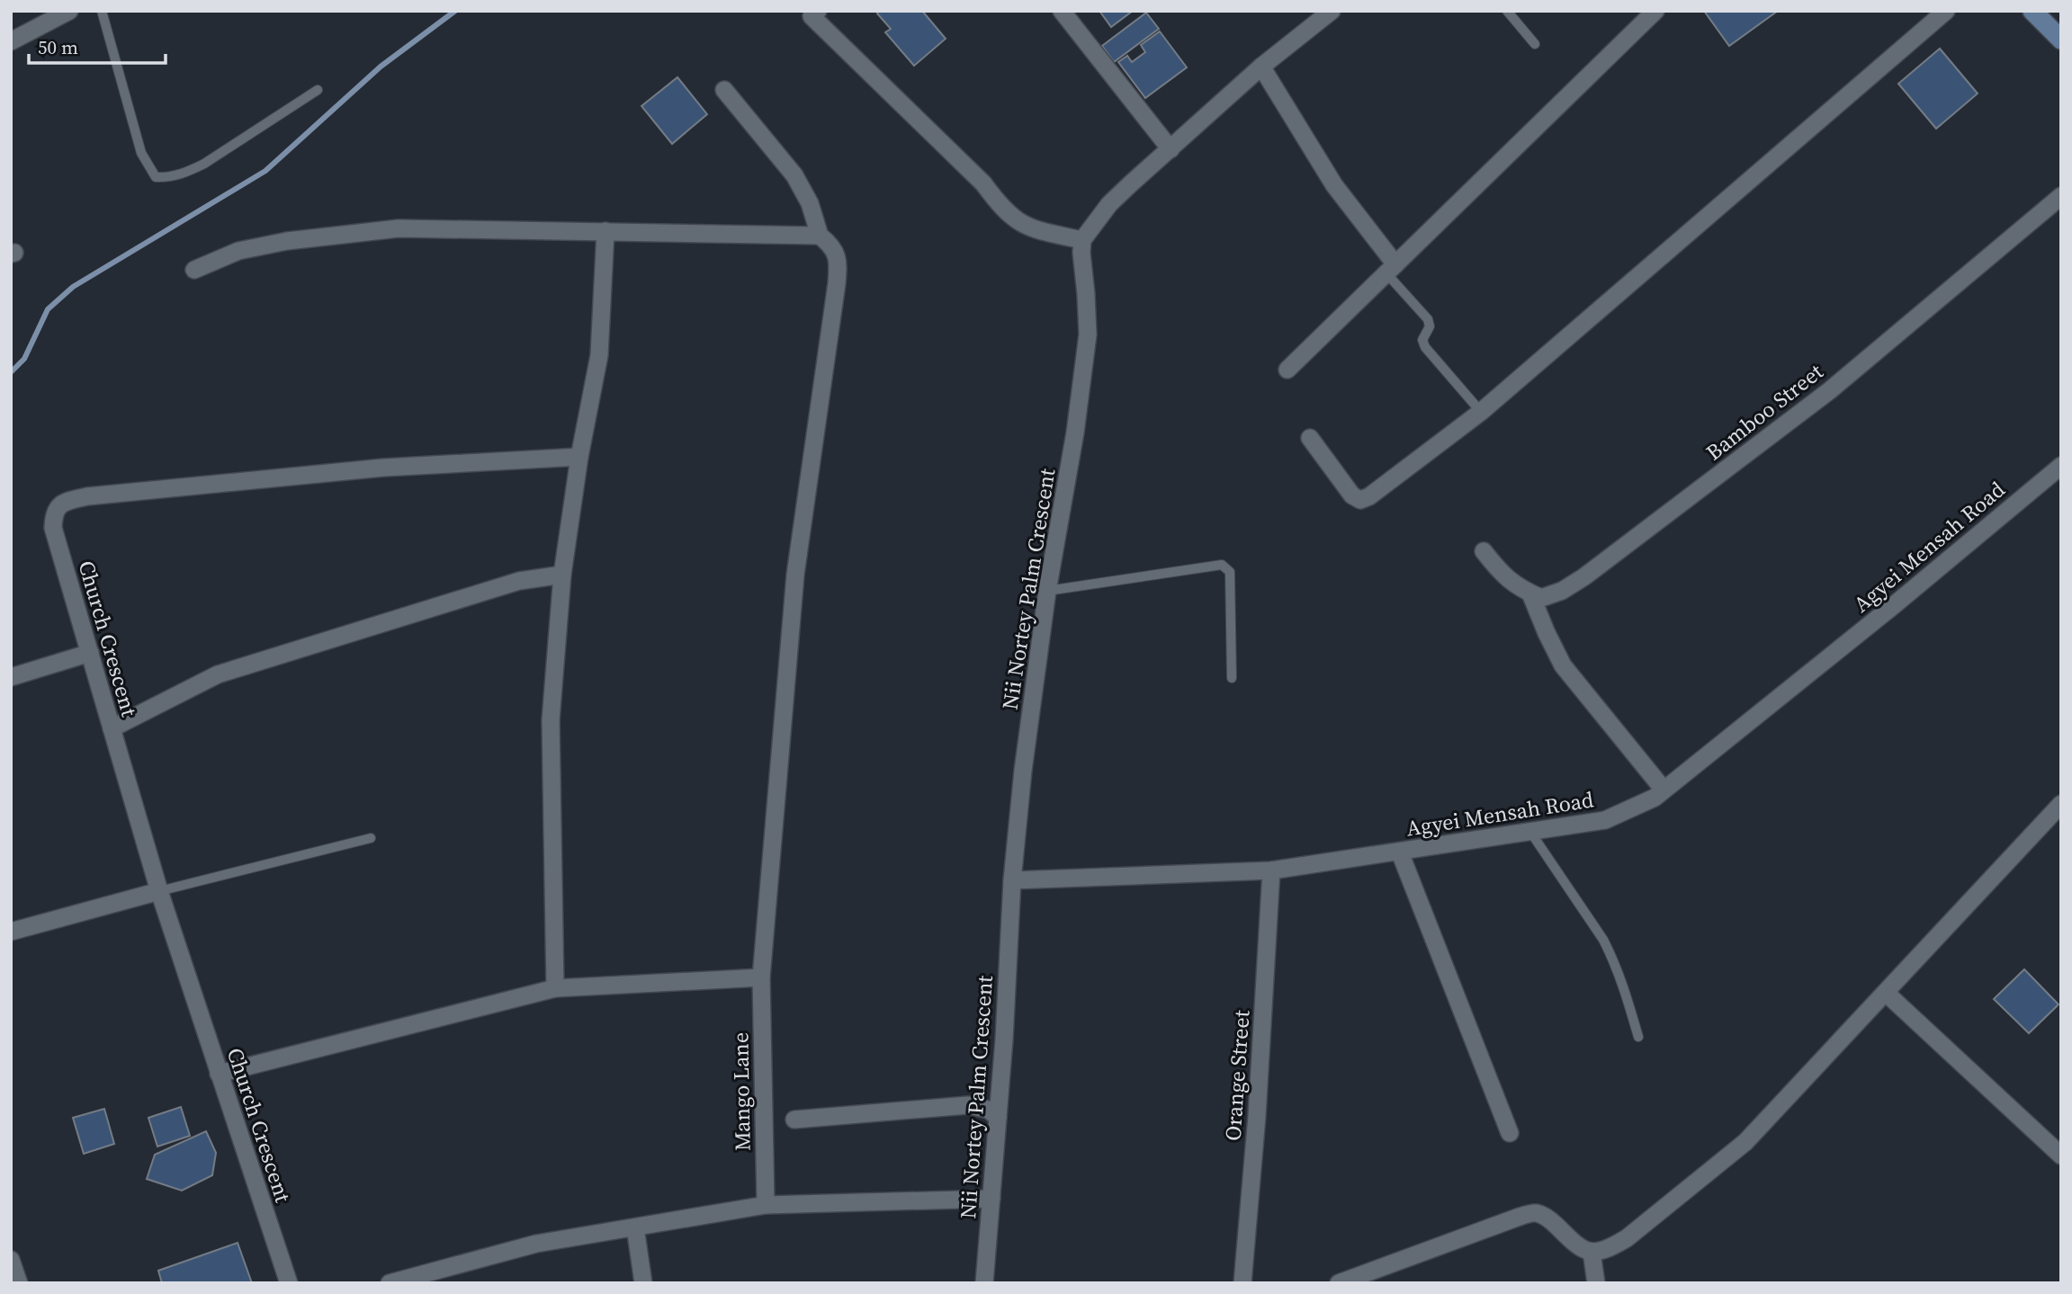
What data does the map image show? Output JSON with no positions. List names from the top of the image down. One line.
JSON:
{"streets":{"street":["Bamboo Street","Agyei Mensah Road","Nii Nortey Palm Crescent","Church Crescent","Orange Street","Mango Lane"]},"crossings":[["Agyei Mensah Road","Nii Nortey Palm Crescent"],["Agyei Mensah Road","Orange Street"]],"scale_bar":"50 m"}
